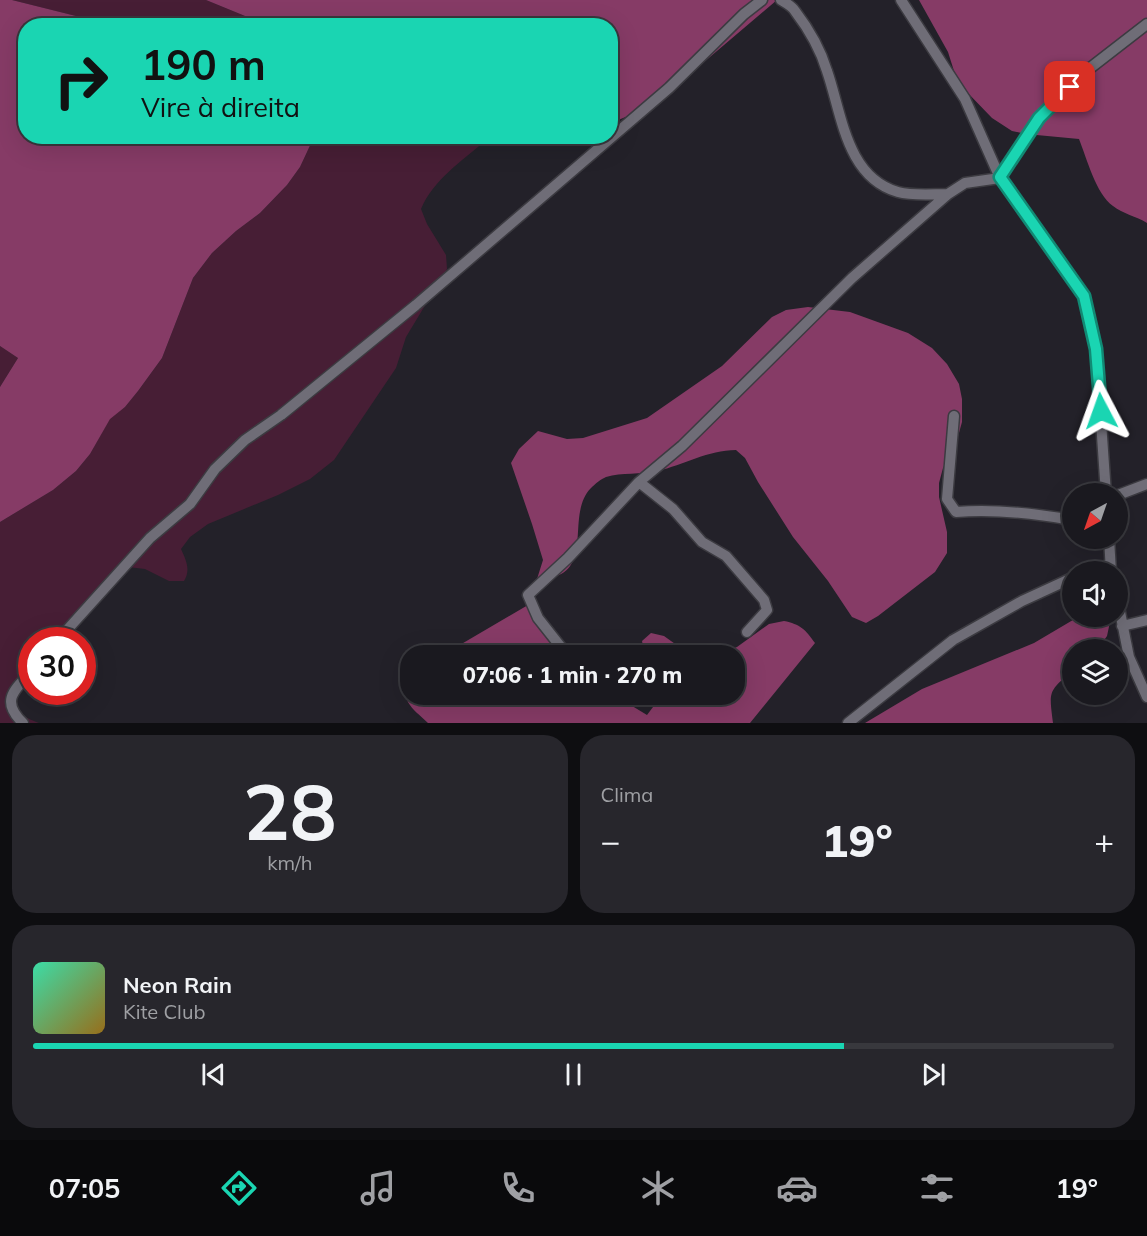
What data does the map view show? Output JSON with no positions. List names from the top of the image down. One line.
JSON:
{"north":"bottom left","page":{"turn":["190 m","Vire à direita"],"limit":"30","trip":"07:06 · 1 min · 270 m","tile":[["28","km/h"],"Clima"],"heat":["−","19°","+"],"song":["Neon Rain","Kite Club"],"tabs":["07:05","19°"]}}
